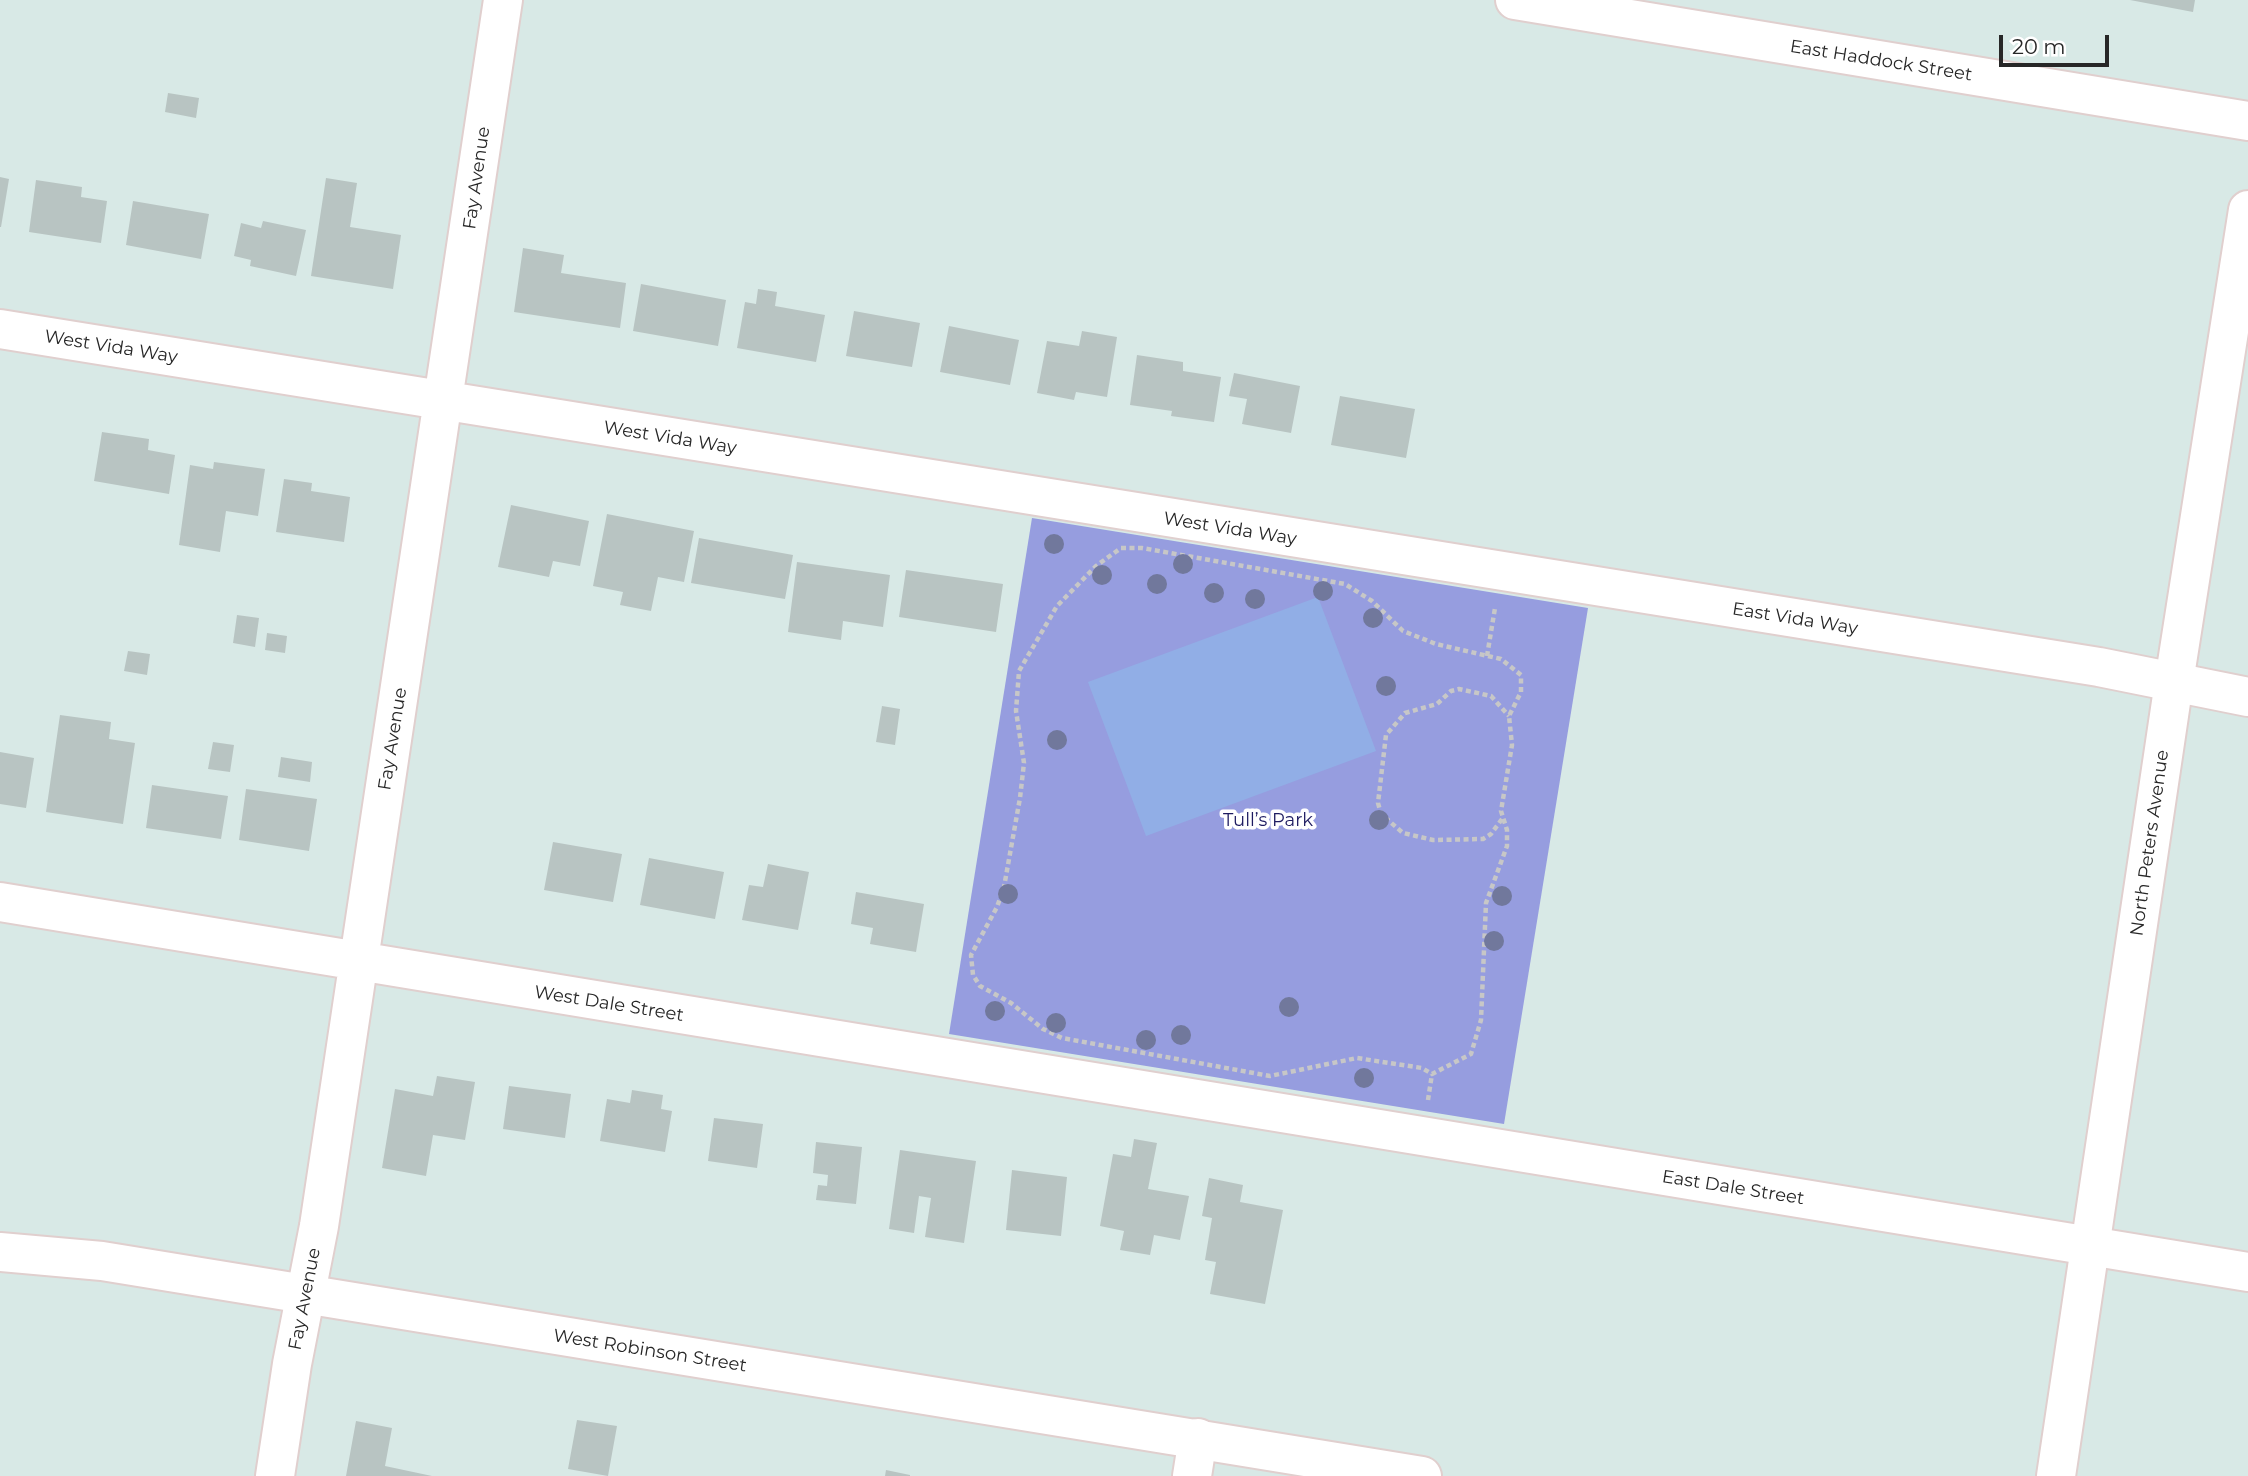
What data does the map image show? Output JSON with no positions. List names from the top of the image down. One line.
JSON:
{"streets":{"street":["East Haddock Street","Fay Avenue","West Vida Way","East Vida Way","North Peters Avenue","West Dale Street","East Dale Street","West Robinson Street"]},"crossings":[["Fay Avenue","West Vida Way"],["Fay Avenue","West Dale Street"],["Fay Avenue","West Robinson Street"],["West Vida Way","East Vida Way"],["East Vida Way","North Peters Avenue"],["North Peters Avenue","East Dale Street"],["West Dale Street","East Dale Street"]],"parks":["Tull’s Park"],"scale_bar":"20 m"}
